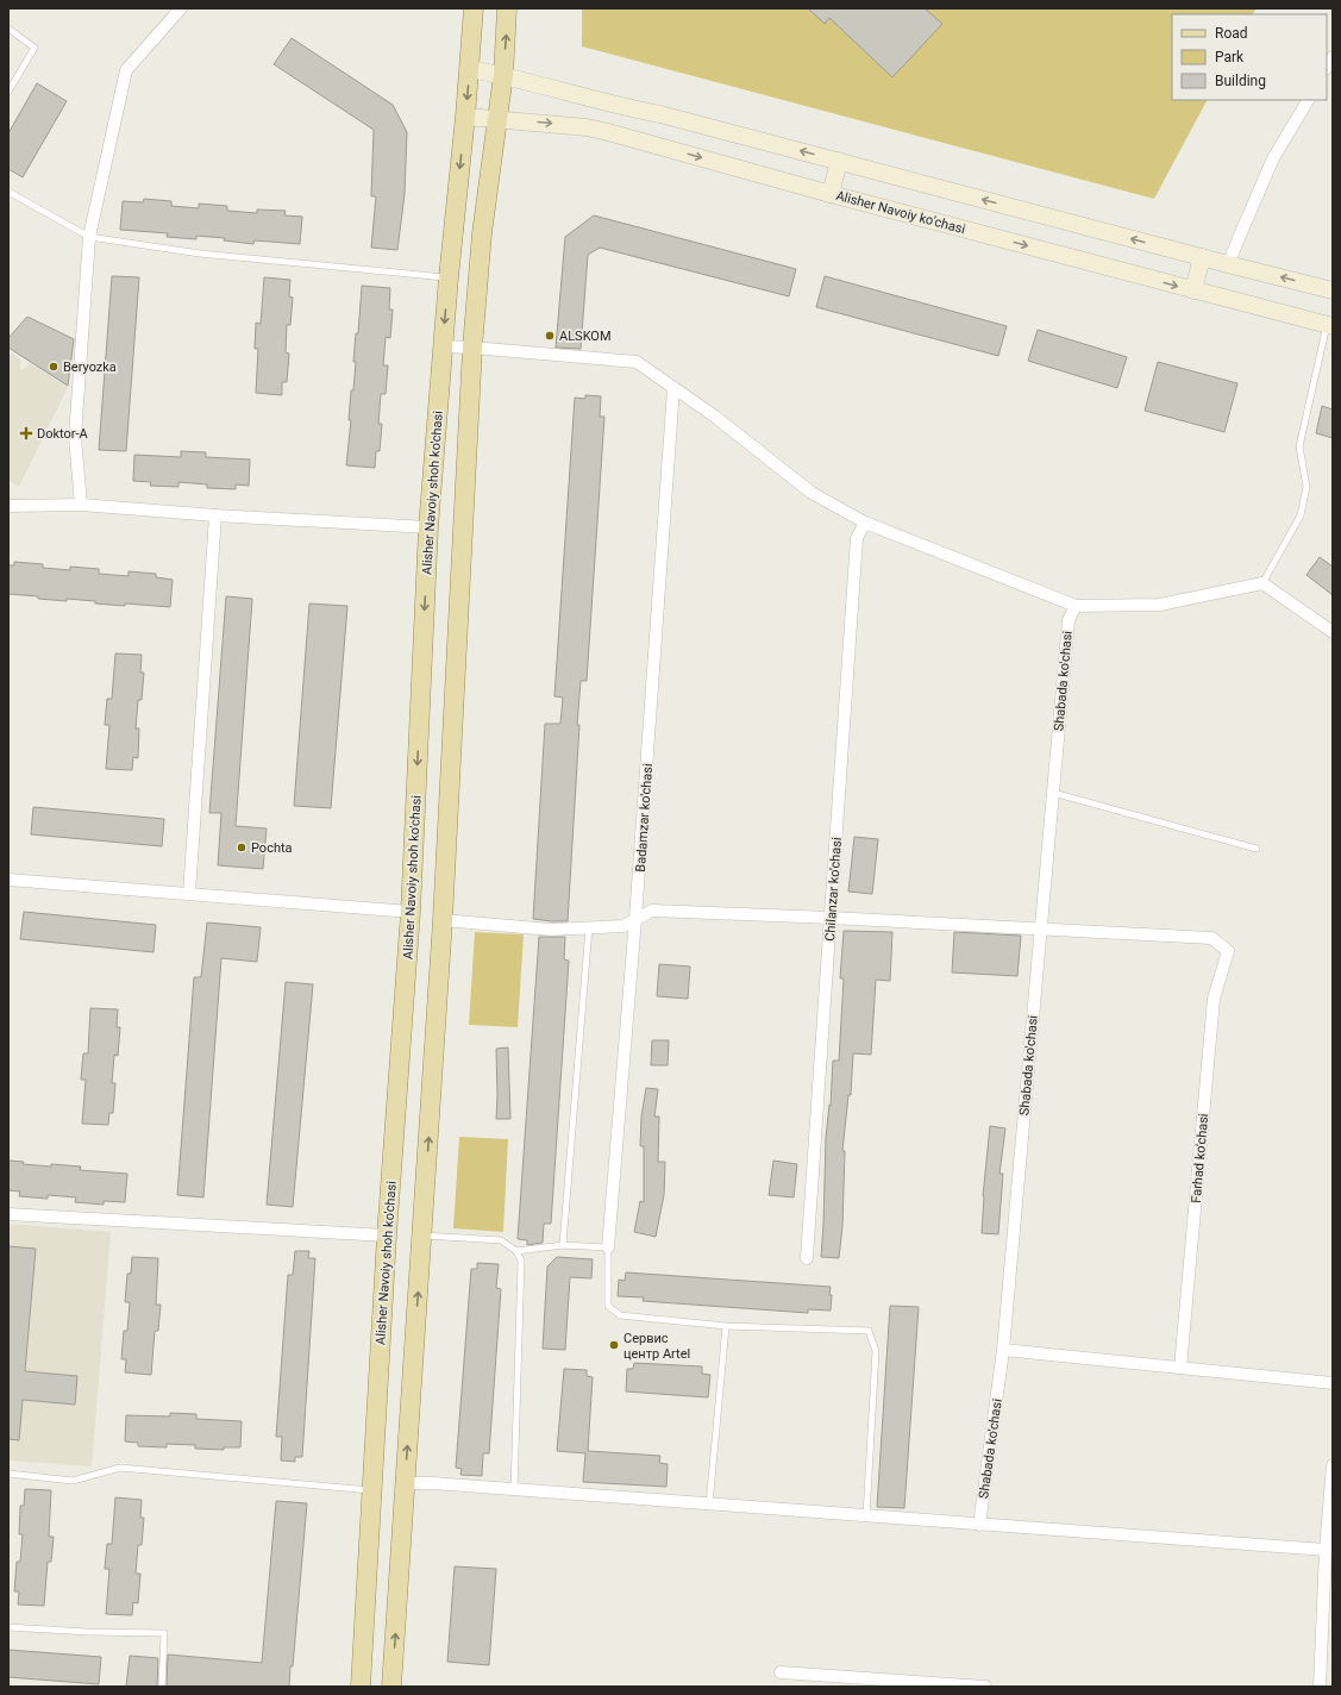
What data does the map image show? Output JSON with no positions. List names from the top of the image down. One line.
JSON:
{"streets":{"main road":["Alisher Navoiy ko’chasi","Alisher Navoiy shoh ko'chasi"],"street":["Shabada ko'chasi","Badamzar ko'chasi","Chilanzar ko'chasi","Farhad ko'chasi"]},"crossings":[["Alisher Navoiy ko’chasi","Alisher Navoiy shoh ko'chasi"],["Shabada ko'chasi","Farhad ko'chasi"]],"places":{"other":["ALSKOM","Beryozka","Pochta","Сервис центр Artel"],"health":["Doktor-A"]},"legend":["Road","Park","Building"]}
